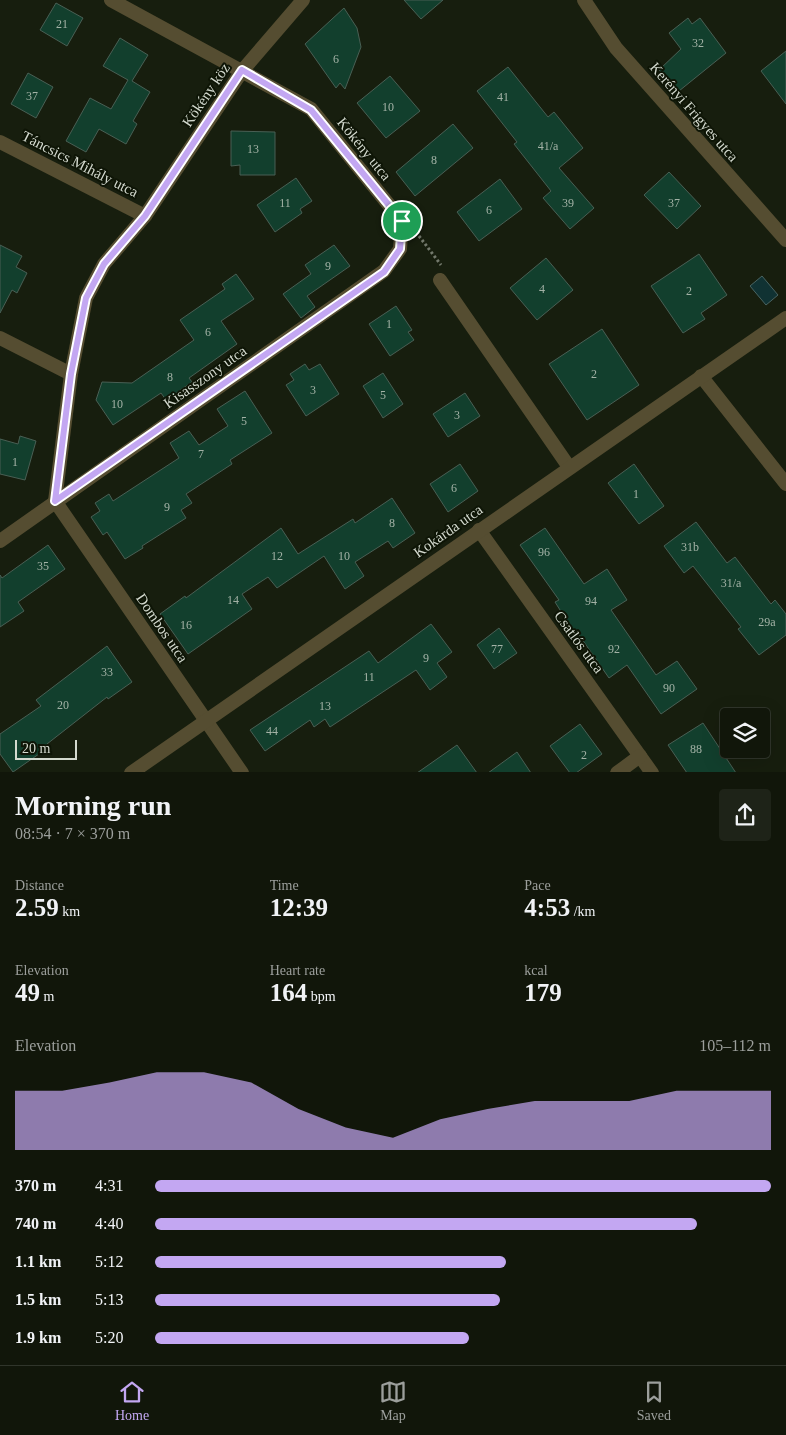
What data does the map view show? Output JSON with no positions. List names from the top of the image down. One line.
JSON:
{"streets":{"street":["Kökény köz","Kerényi Frigyes utca","Kökény utca","Táncsics Mihály utca","Kisasszony utca","Kokárda utca","Dombos utca","Csatlós utca"]},"crossings":[["Kökény köz","Kökény utca"],["Kökény köz","Táncsics Mihály utca"],["Kökény köz","Kisasszony utca"],["Kökény köz","Dombos utca"],["Kökény utca","Kisasszony utca"],["Kisasszony utca","Dombos utca"],["Kokárda utca","Dombos utca"],["Kokárda utca","Csatlós utca"]],"house_numbers":["21","32","6","37","41","10","41/a","13","8","11","39","37","6","9","4","2","1","6","2","8","3","5","10","3","5","7","1","6","1","9","8","31b","96","12","10","35","31/a","14","94","29a","16","77","92","9","33","11","90","20","13","44","88","2"],"scale_bar":"20 m","page":{"scale":"20 m","heading":["Morning run","08:54 · 7 × 370 m"],"stats":[["Distance","2.59 km"],["Time","12:39"],["Pace","4:53 /km"],["Elevation","49 m"],["Heart rate","164 bpm"],["kcal","179"]],"chart":["Elevation","105–112 m"],"list":[{"name":"370 m","note":"4:31"},{"name":"740 m","note":"4:40"},{"name":"1.1 km","note":"5:12"},{"name":"1.5 km","note":"5:13"},{"name":"1.9 km","note":"5:20"}],"tabs":["Home","Map","Saved"]}}
